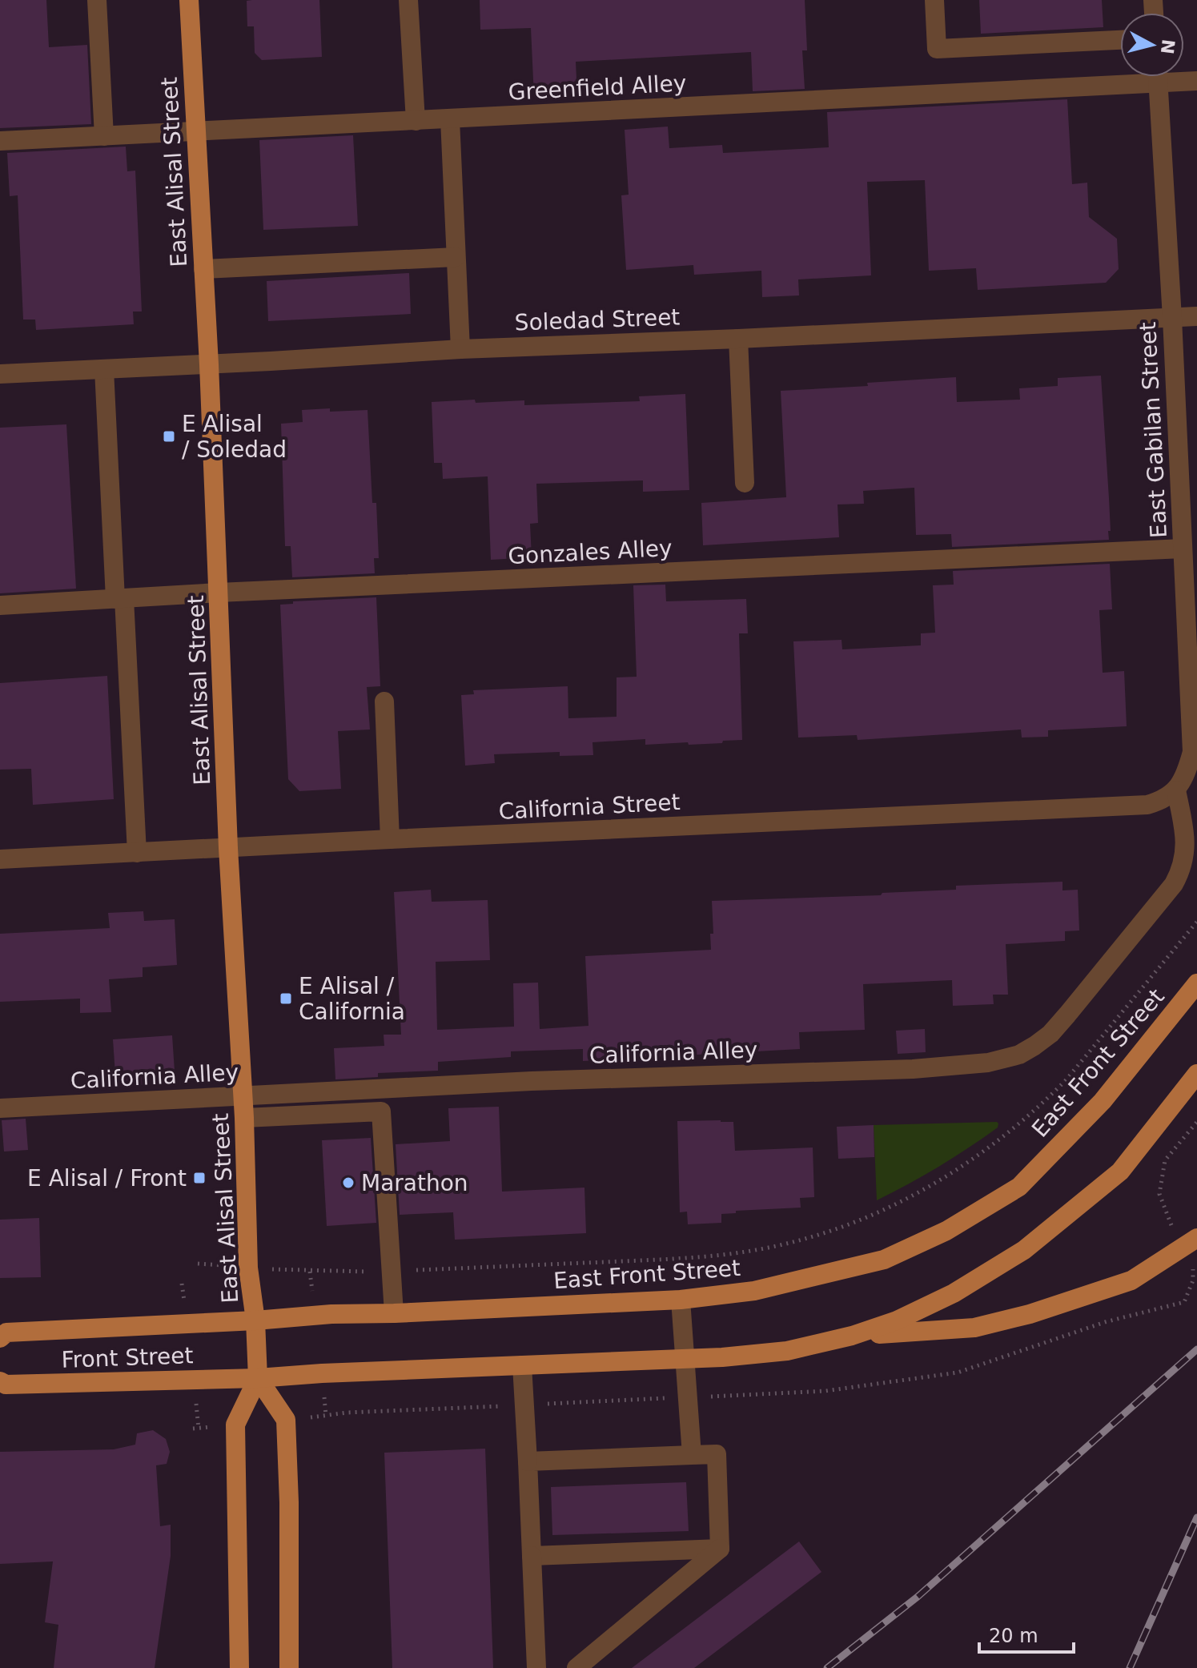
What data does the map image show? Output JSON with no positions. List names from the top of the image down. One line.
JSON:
{"streets":{"main road":["East Alisal Street","East Front Street","Front Street"],"street":["Greenfield Alley","Soledad Street","East Gabilan Street","Gonzales Alley","California Street","California Alley"]},"crossings":[["Greenfield Alley","East Alisal Street"],["East Alisal Street","Soledad Street"],["East Alisal Street","Gonzales Alley"],["East Alisal Street","California Street"],["East Alisal Street","California Alley"],["East Alisal Street","East Front Street"],["East Alisal Street","Front Street"],["Soledad Street","East Gabilan Street"],["East Gabilan Street","Gonzales Alley"],["East Gabilan Street","California Street"],["East Gabilan Street","California Alley"],["California Street","California Alley"],["East Front Street","Front Street"]],"places":{"transit":["E Alisal / Soledad","E Alisal / California","E Alisal / Front"],"other":["Marathon"]},"scale_bar":"20 m","north":"right"}
